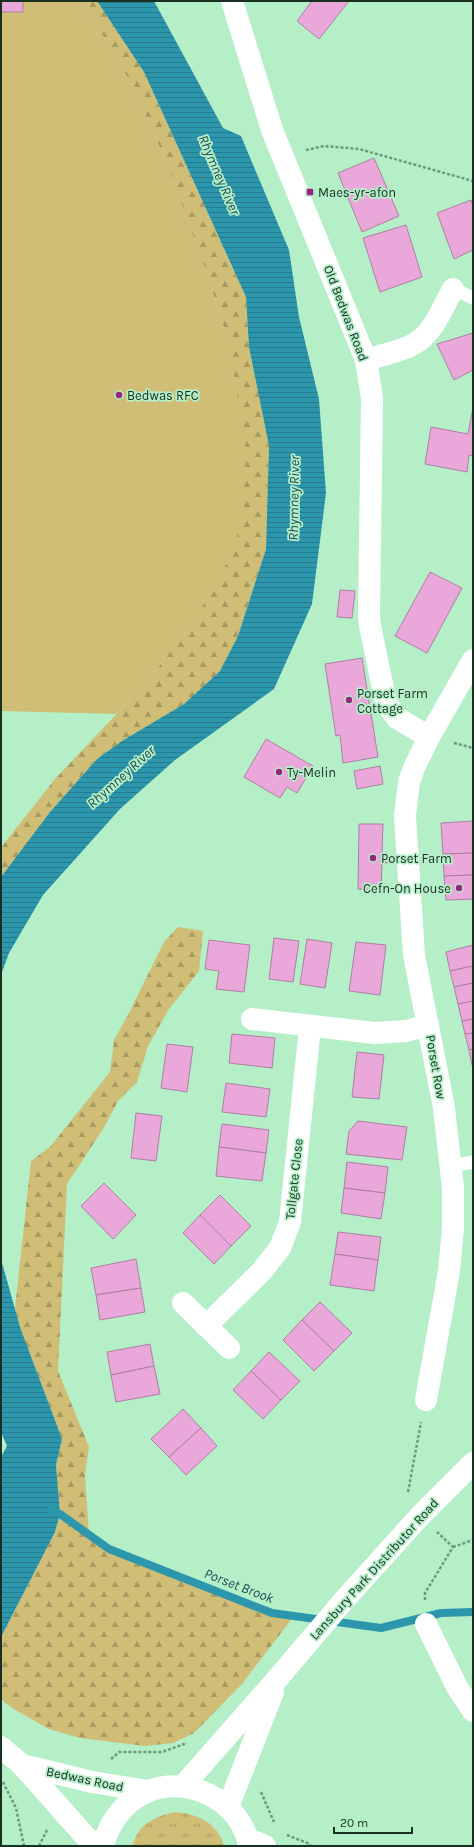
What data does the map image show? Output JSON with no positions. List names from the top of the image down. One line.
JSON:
{"streets":{"street":["Old Bedwas Road","Porset Row","Tollgate Close","Lansbury Park Distributor Road","Bedwas Road"]},"crossings":[["Old Bedwas Road","Porset Row"]],"water":["Rhymney River","Porset Brook"],"places":{"transit":["Maes-yr-afon"],"other":["Bedwas RFC","Porset Farm Cottage","Ty-Melin","Porset Farm","Cefn-On House"]},"scale_bar":"20 m"}
